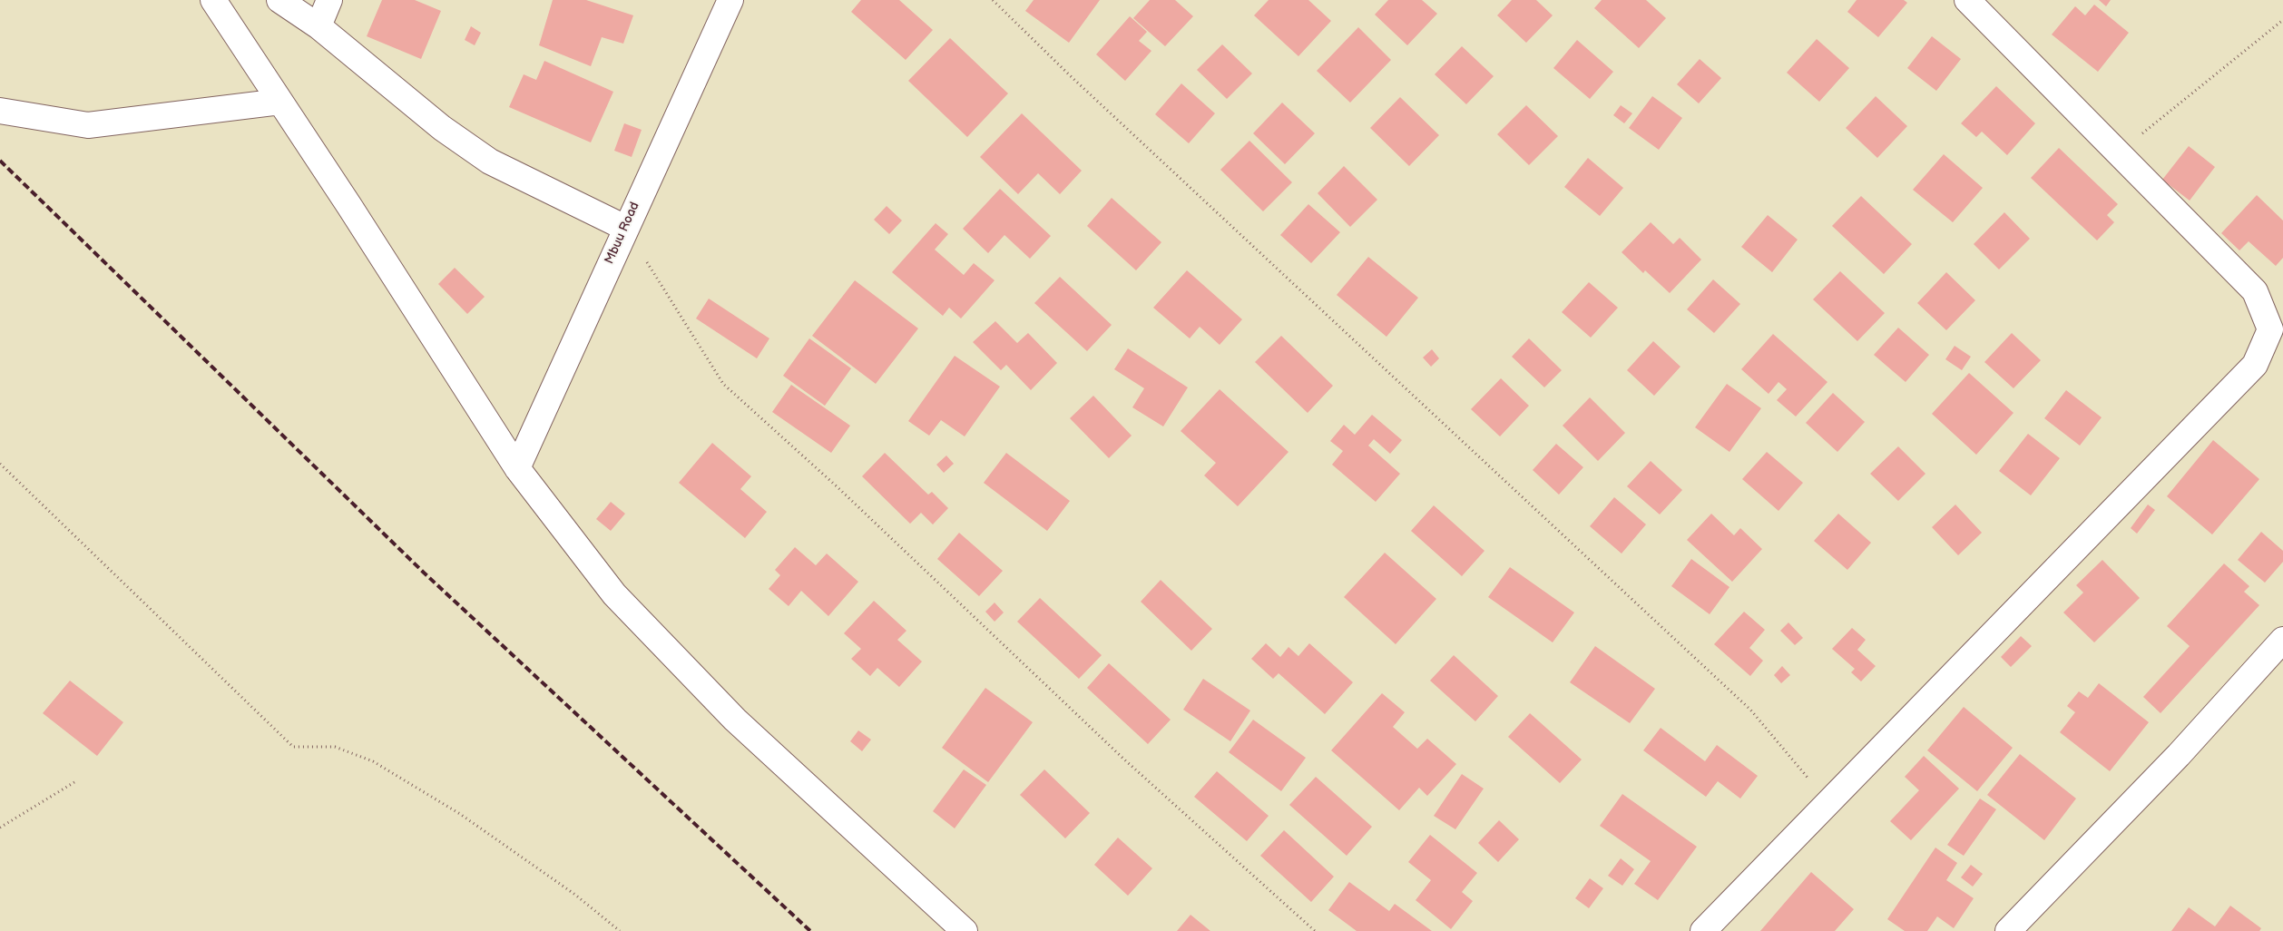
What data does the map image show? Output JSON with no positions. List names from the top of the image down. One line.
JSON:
{"streets":{"street":["Mbuu Road"]}}
